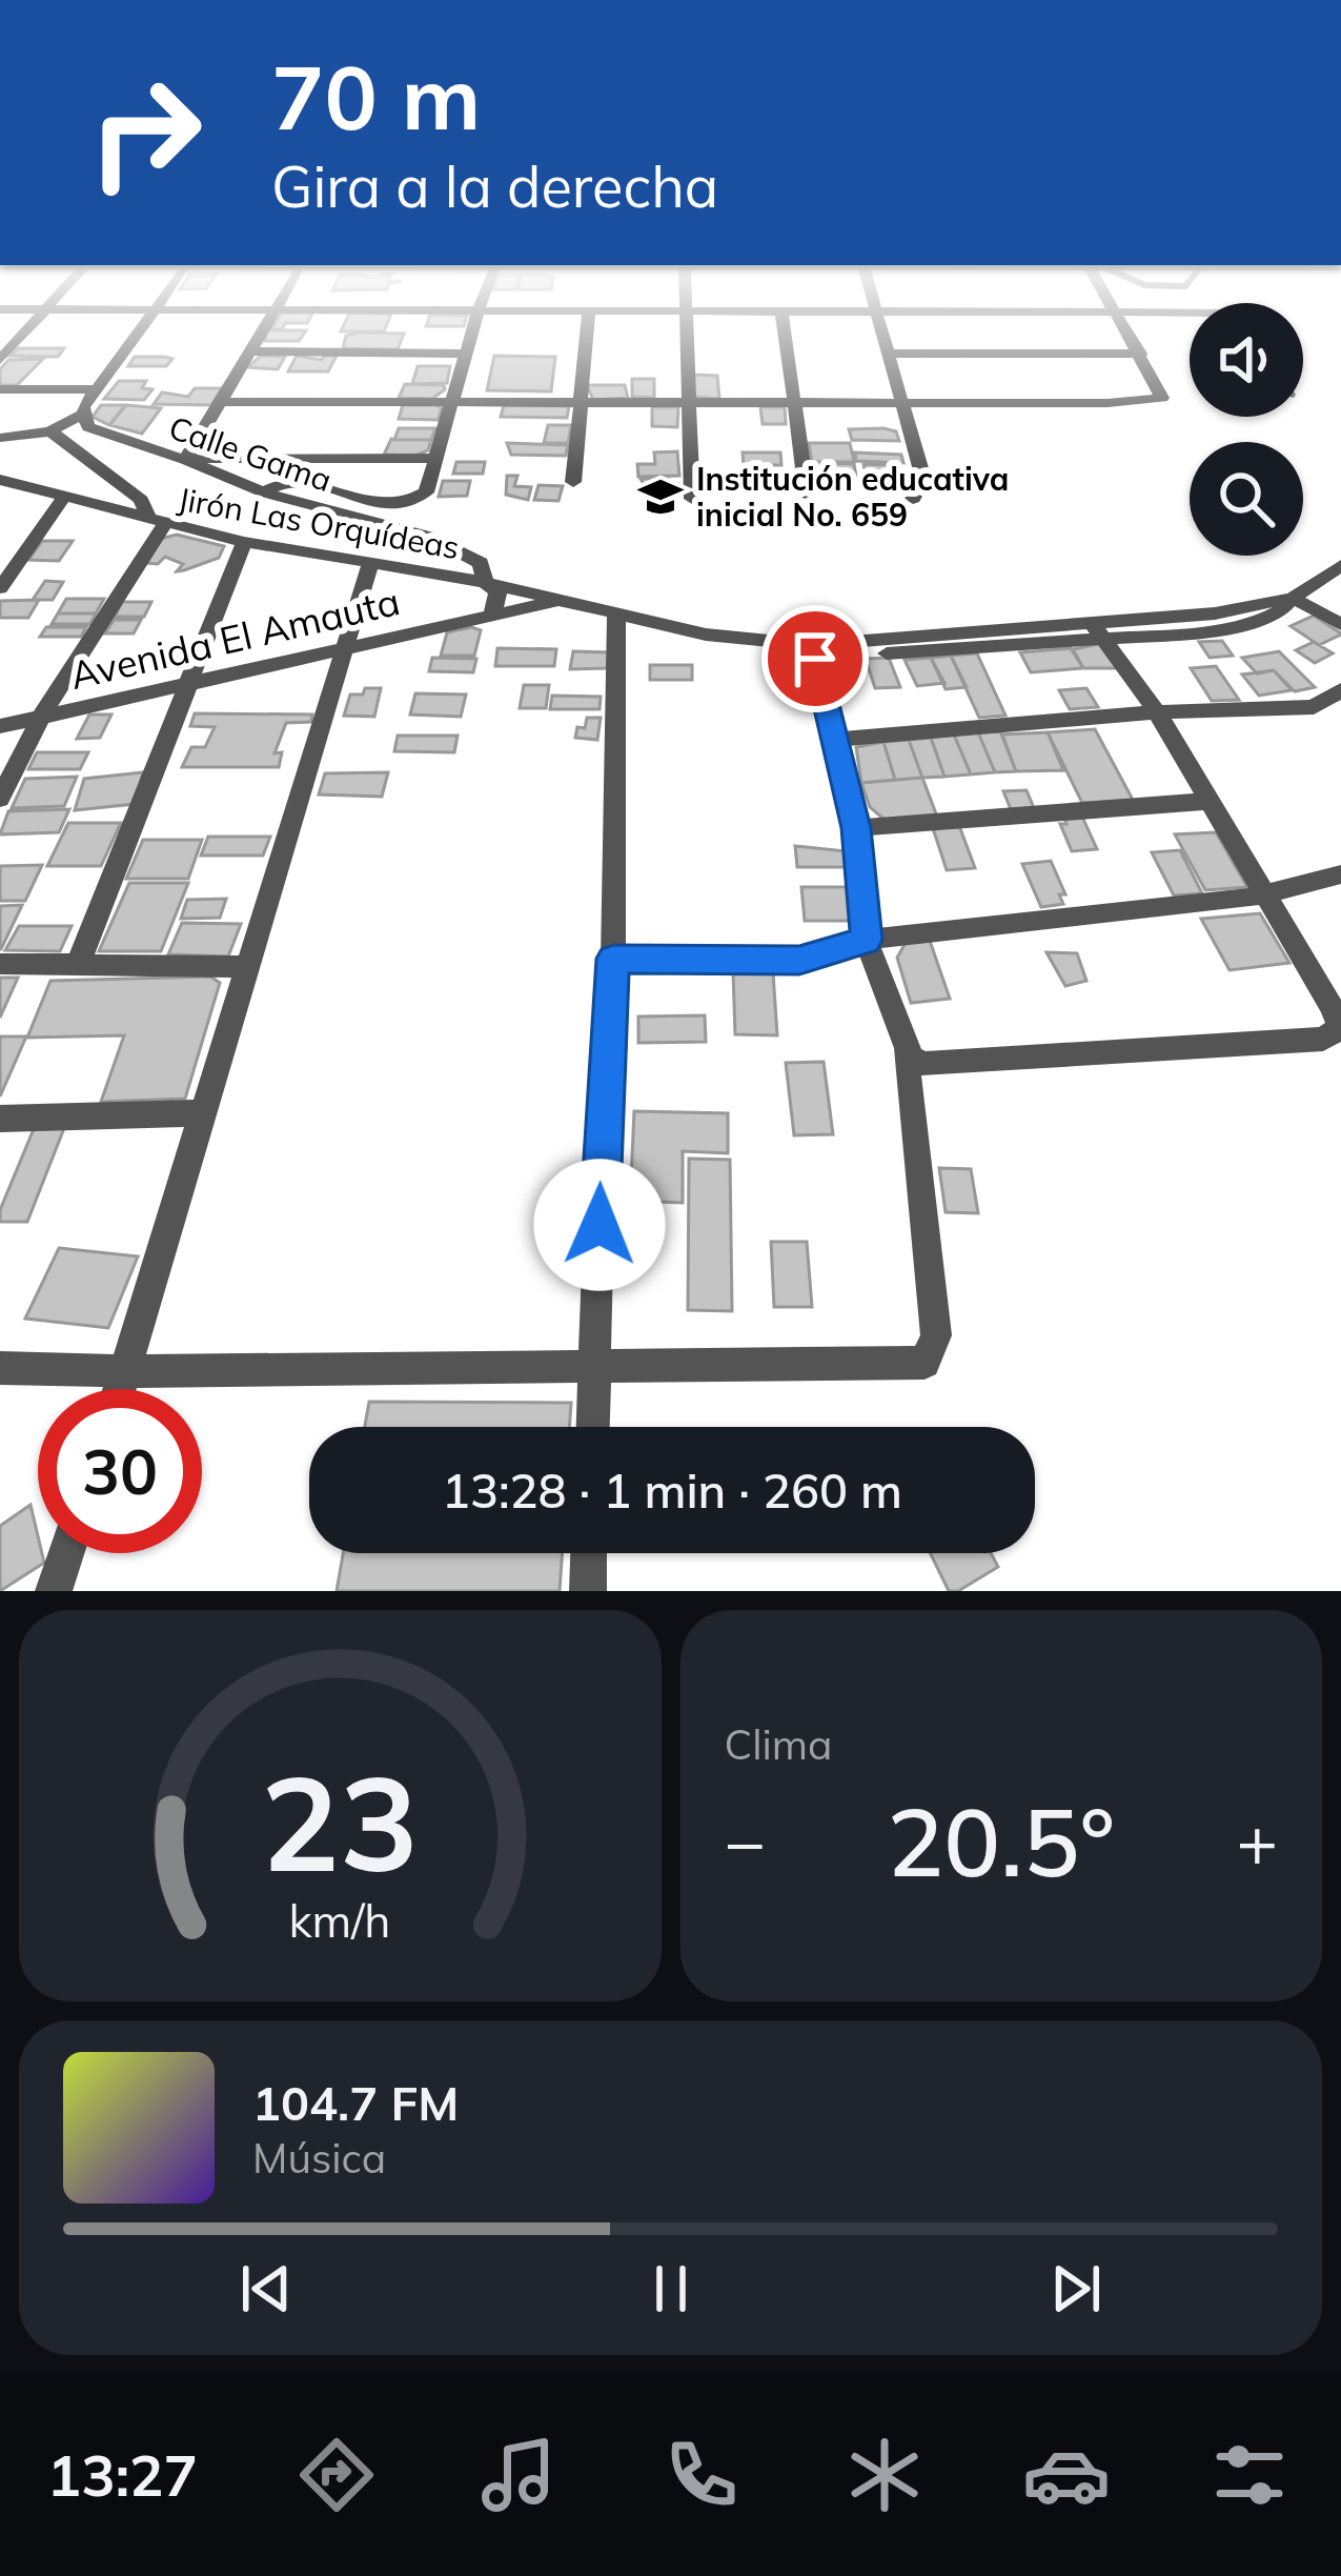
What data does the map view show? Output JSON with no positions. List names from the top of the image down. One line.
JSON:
{"streets":{"street":["Calle Gama","Jirón Las Orquídeas","Avenida El Amauta"]},"crossings":[["Calle Gama","Jirón Las Orquídeas"],["Jirón Las Orquídeas","Avenida El Amauta"]],"places":{"school or university":["Institución educativa inicial No. 659"]},"page":{"turn":["70 m","Gira a la derecha"],"limit":"30","trip":"13:28 · 1 min · 260 m","tile":"Clima","heat":["−","20.5°","+"],"song":["104.7 FM","Música"],"tabs":"13:27","gauge":["23","km/h"]}}
